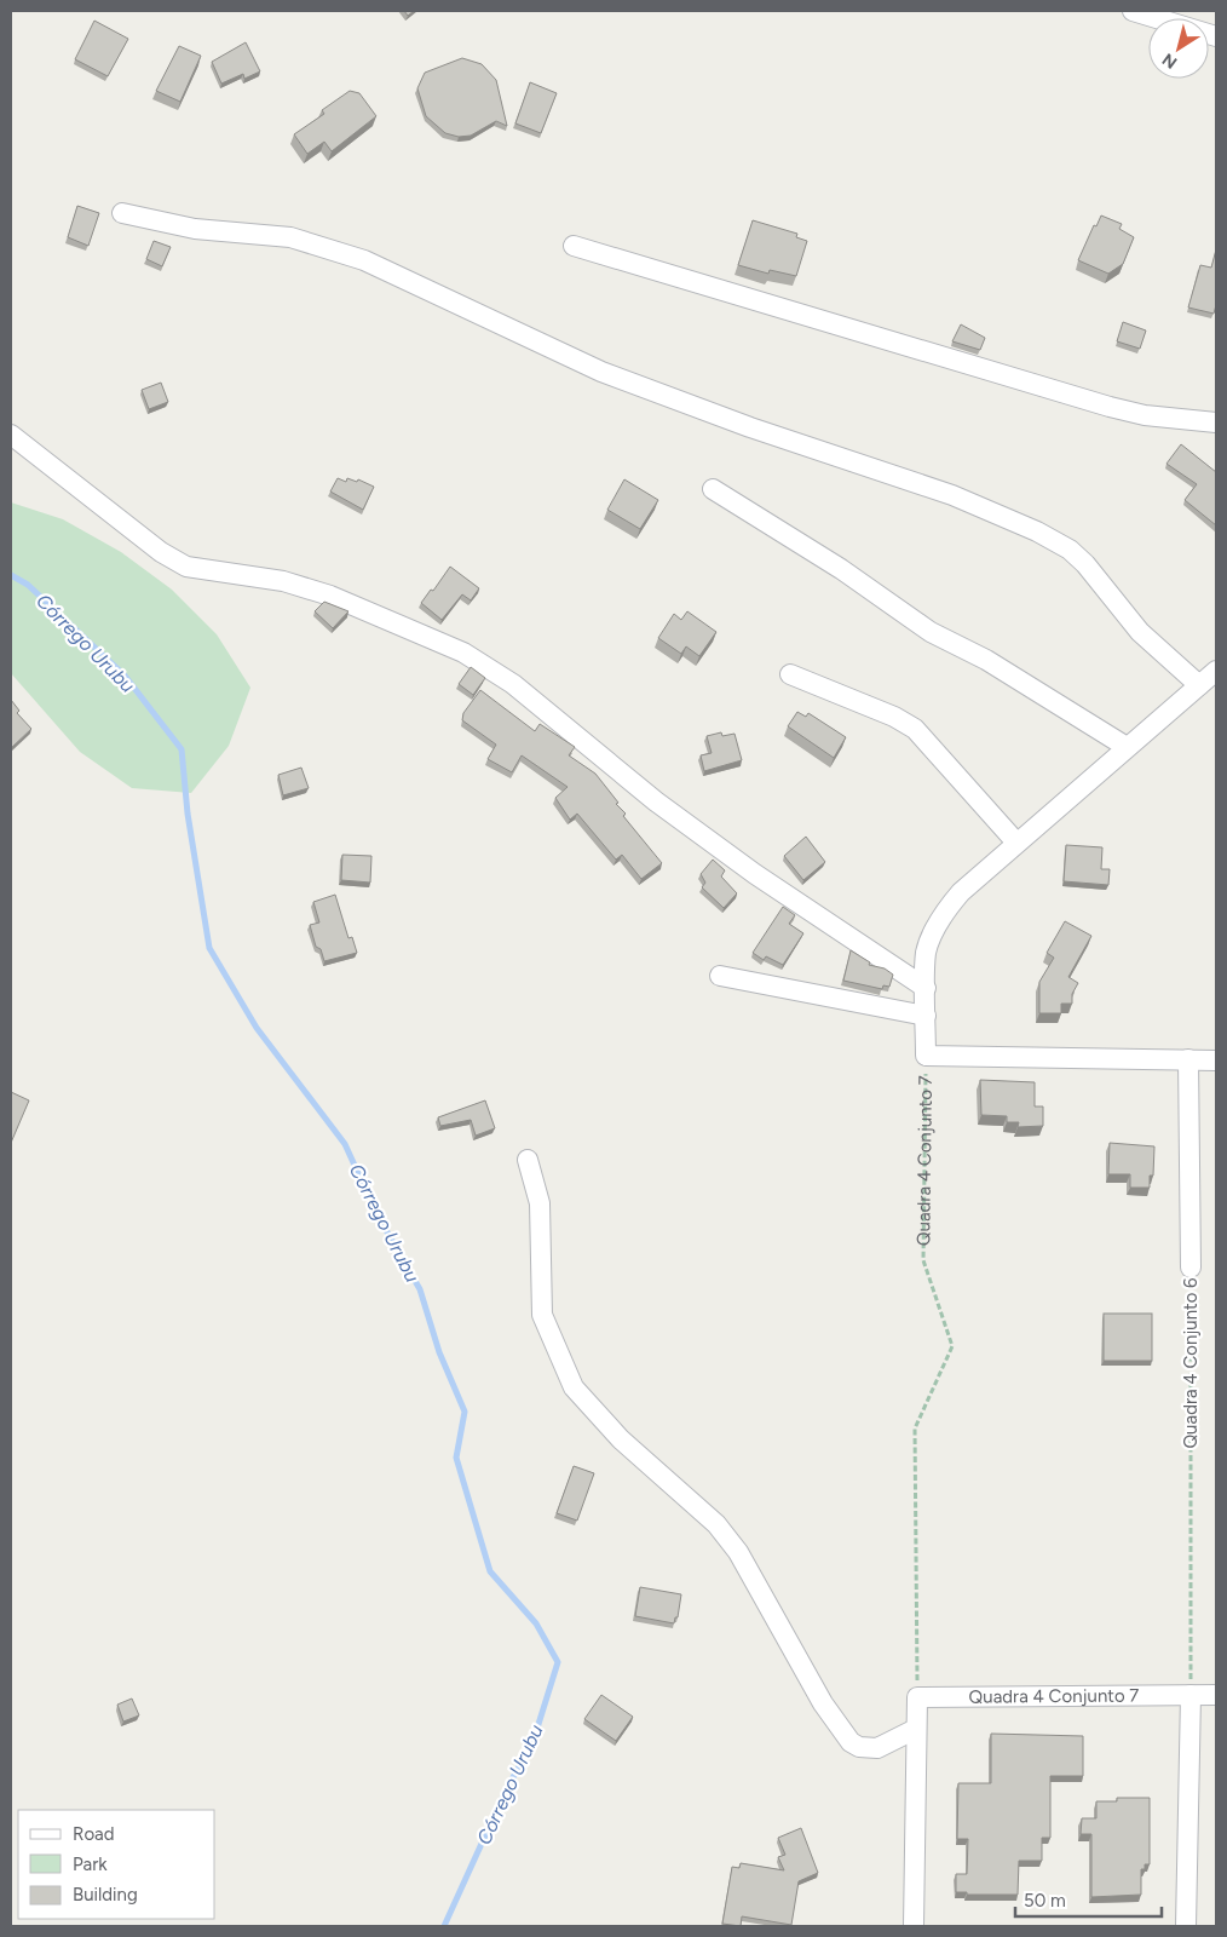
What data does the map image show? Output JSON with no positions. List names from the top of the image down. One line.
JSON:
{"streets":{"street":["Quadra 4 Conjunto 7","Quadra 4 Conjunto 6"]},"crossings":[["Quadra 4 Conjunto 7","Quadra 4 Conjunto 6"]],"water":["Córrego Urubu"],"legend":["Road","Park","Building"],"scale_bar":"50 m","north":"bottom left"}
